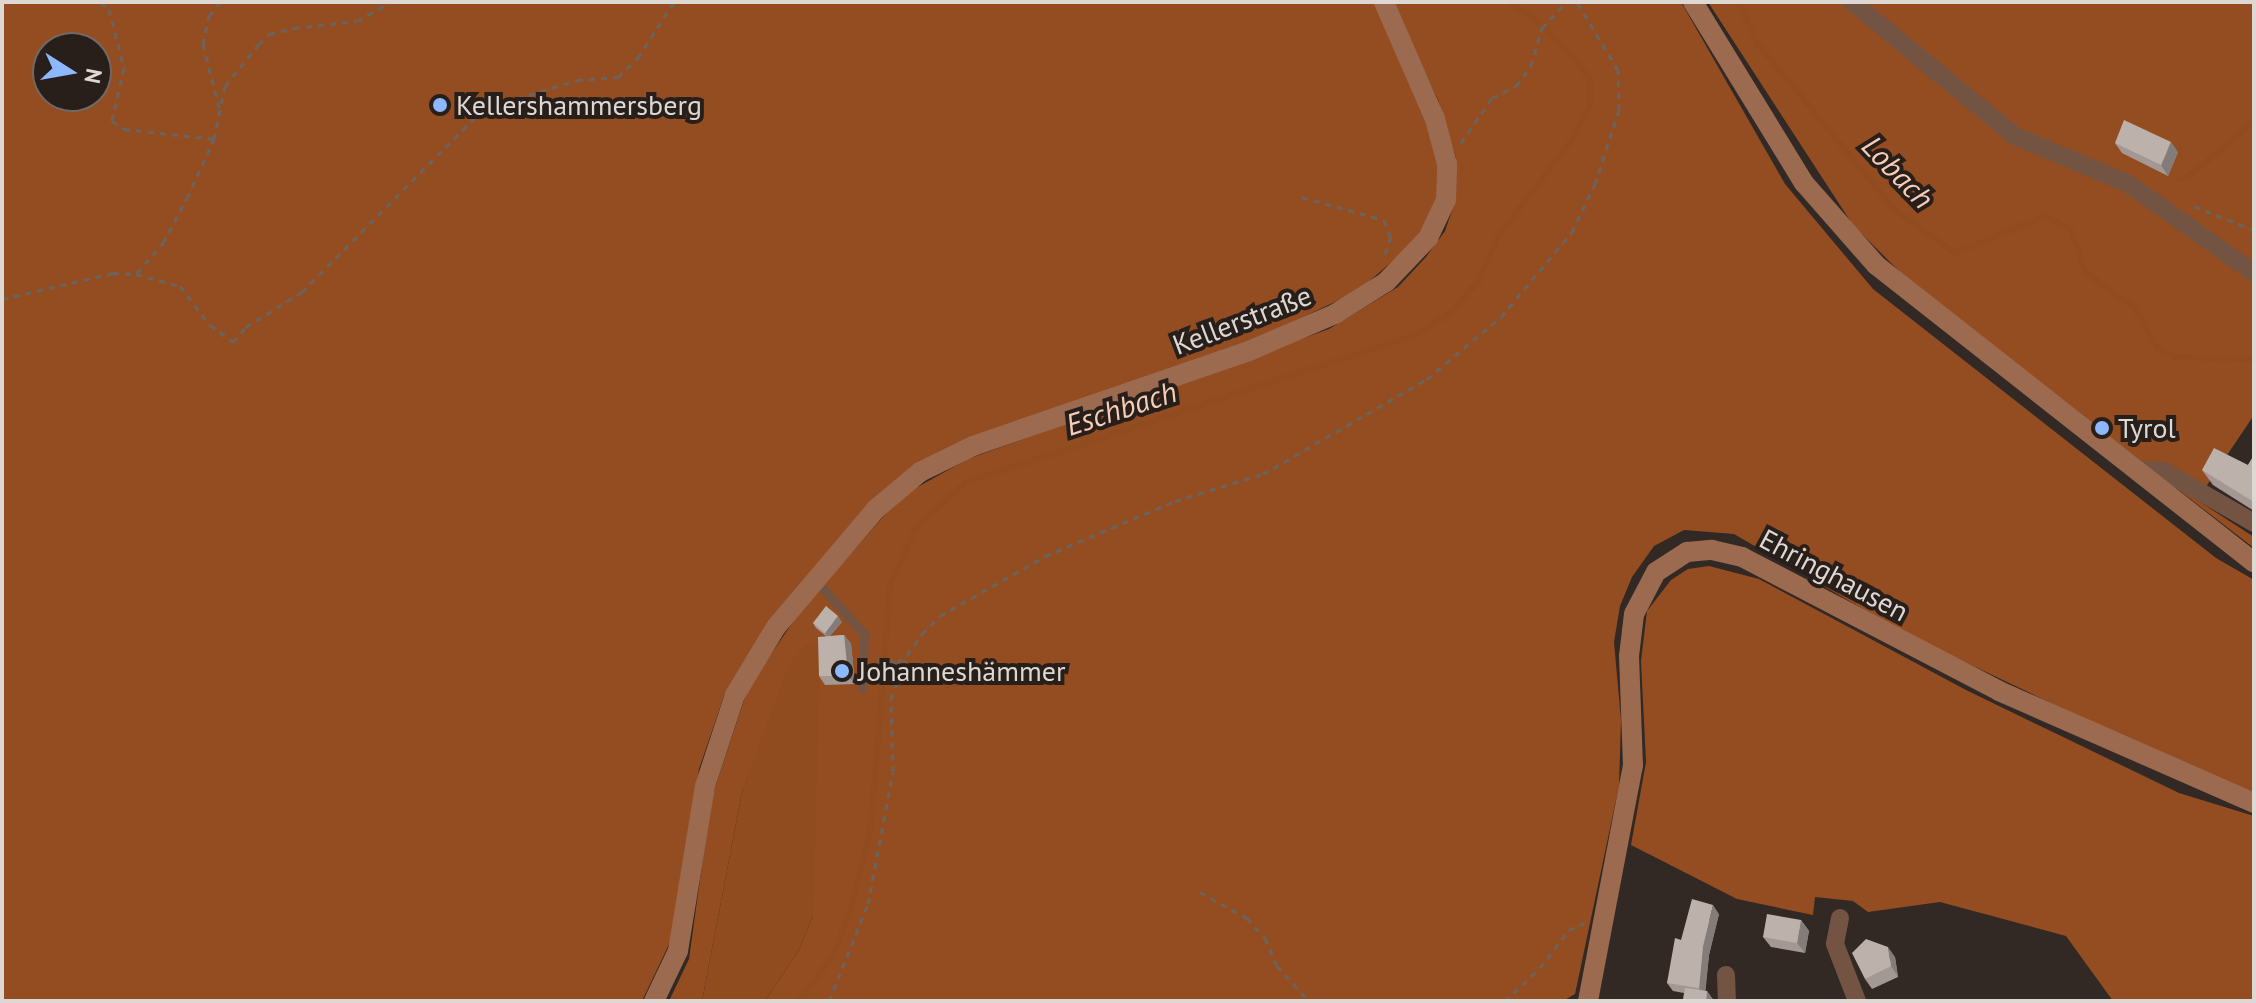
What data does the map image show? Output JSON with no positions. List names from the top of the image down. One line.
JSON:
{"streets":{"main road":["Kellerstraße","Ehringhausen"]},"water":["Lobach","Eschbach"],"places":["Kellershammersberg","Tyrol","Johanneshämmer"],"north":"right"}
